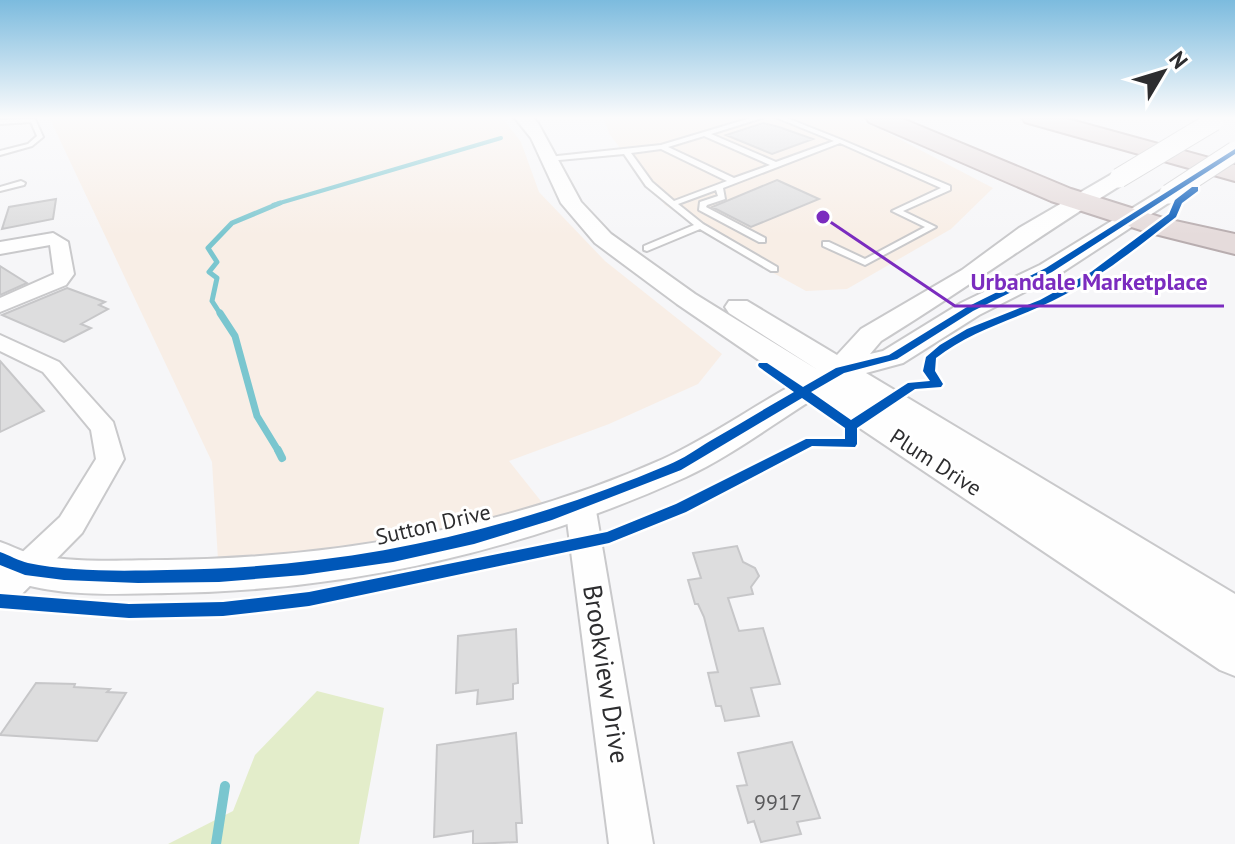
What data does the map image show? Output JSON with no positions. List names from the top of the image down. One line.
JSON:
{"streets":{"street":["Plum Drive","Sutton Drive","Brookview Drive"]},"crossings":[["Plum Drive","Sutton Drive"],["Sutton Drive","Brookview Drive"]],"places":["Urbandale Marketplace"],"house_numbers":["9917"],"north":"top right"}
